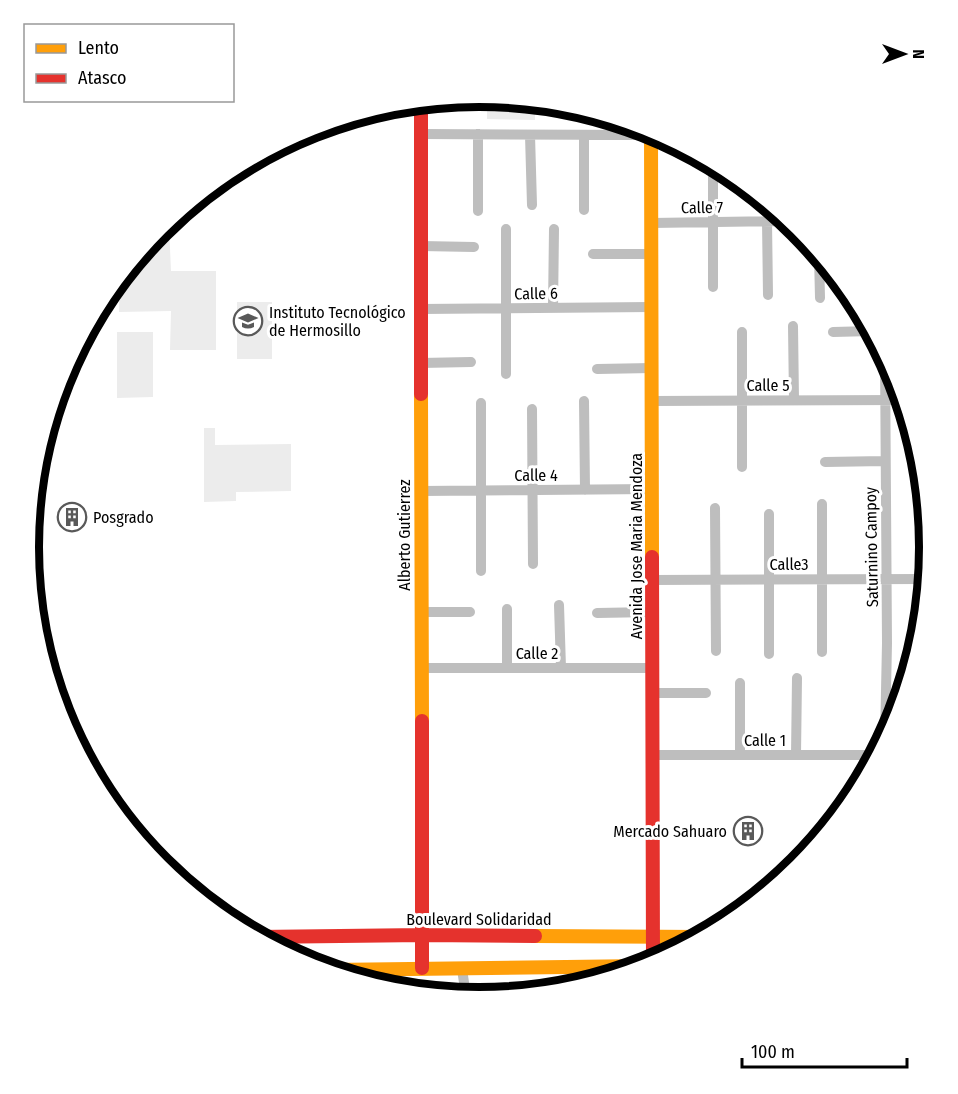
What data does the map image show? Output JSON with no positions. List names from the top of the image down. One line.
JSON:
{"streets":{"street":["Calle 7","Calle 6","Calle 5","Calle 4","Alberto Gutierrez","Avenida Jose Maria Mendoza","Saturnino Campoy","Calle3","Calle 2","Calle 1","Boulevard Solidaridad"]},"crossings":[["Calle 7","Avenida Jose Maria Mendoza"],["Calle 6","Alberto Gutierrez"],["Calle 6","Avenida Jose Maria Mendoza"],["Calle 5","Avenida Jose Maria Mendoza"],["Calle 5","Saturnino Campoy"],["Calle 4","Alberto Gutierrez"],["Calle 4","Avenida Jose Maria Mendoza"],["Alberto Gutierrez","Calle 2"],["Alberto Gutierrez","Boulevard Solidaridad"],["Avenida Jose Maria Mendoza","Calle3"],["Avenida Jose Maria Mendoza","Calle 2"],["Avenida Jose Maria Mendoza","Calle 1"],["Avenida Jose Maria Mendoza","Boulevard Solidaridad"],["Saturnino Campoy","Calle3"]],"places":{"school or university":["Instituto Tecnológico de Hermosillo"],"building":["Posgrado","Mercado Sahuaro"]},"legend":["Lento","Atasco"],"scale_bar":"100 m","north":"right"}
